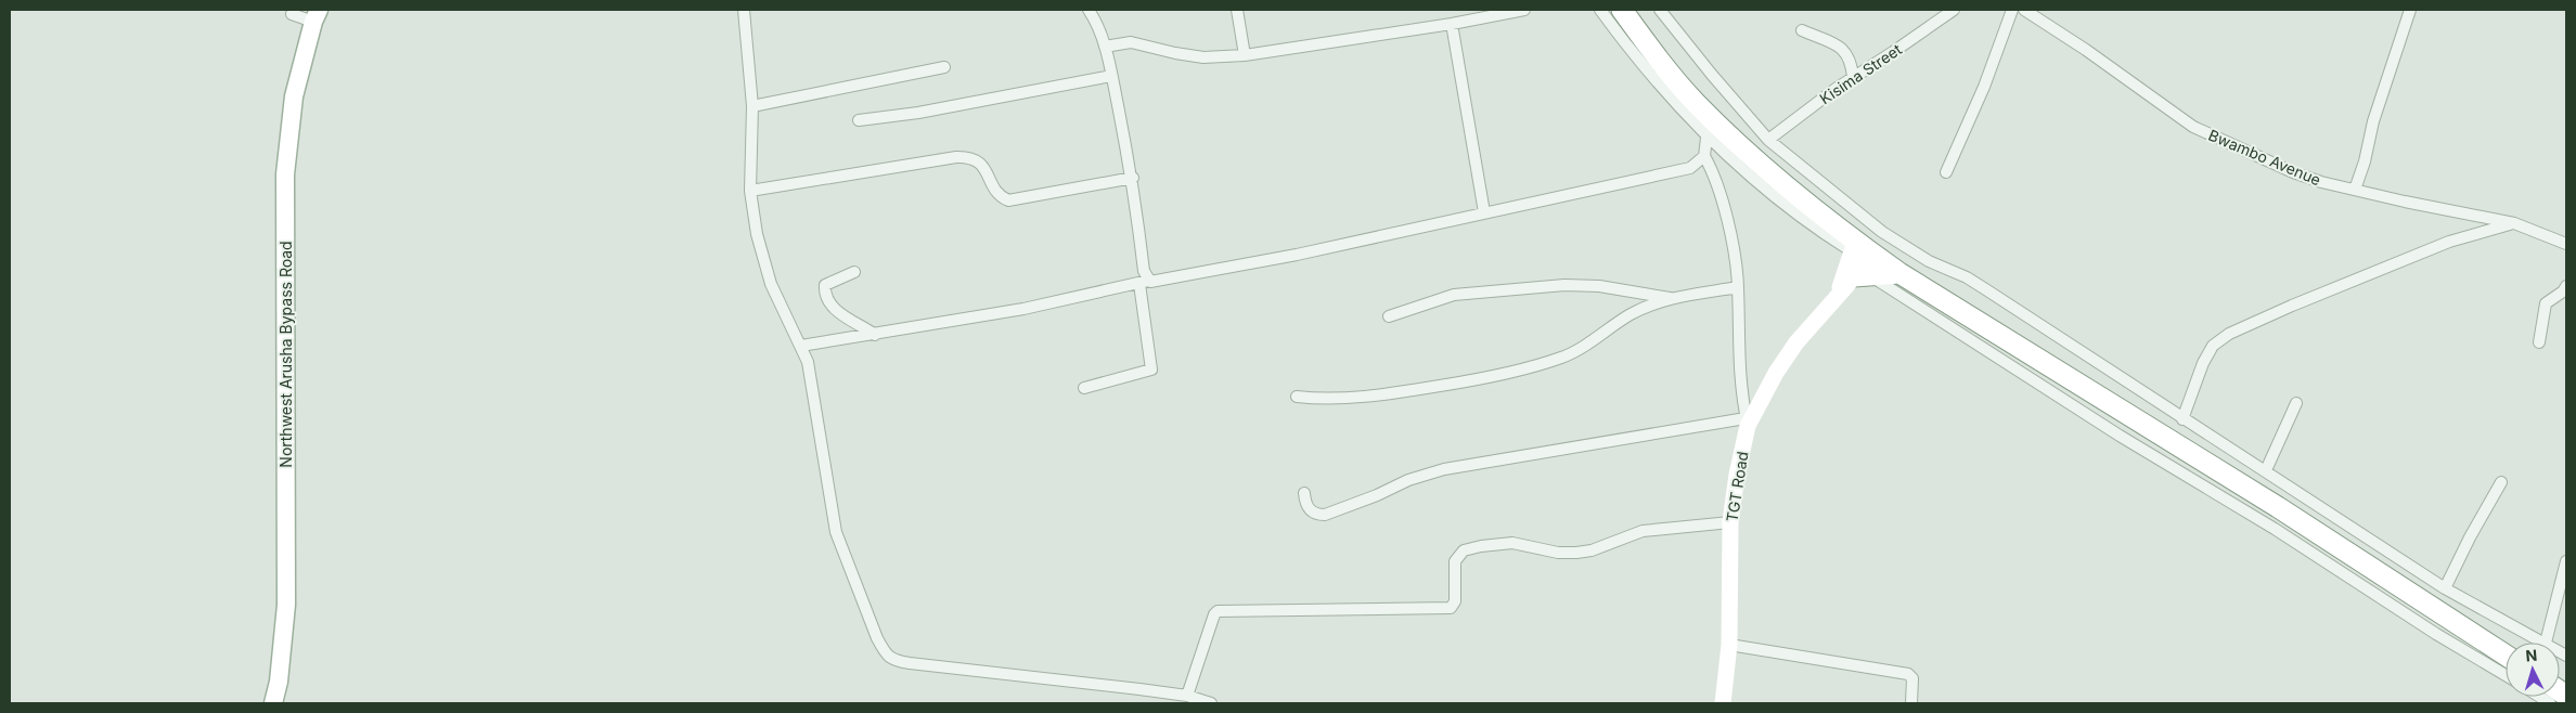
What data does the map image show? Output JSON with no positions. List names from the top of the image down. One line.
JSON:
{"streets":{"main road":["Northwest Arusha Bypass Road"],"street":["Kisima Street","Bwambo Avenue","TGT Road"]},"north":"top"}
